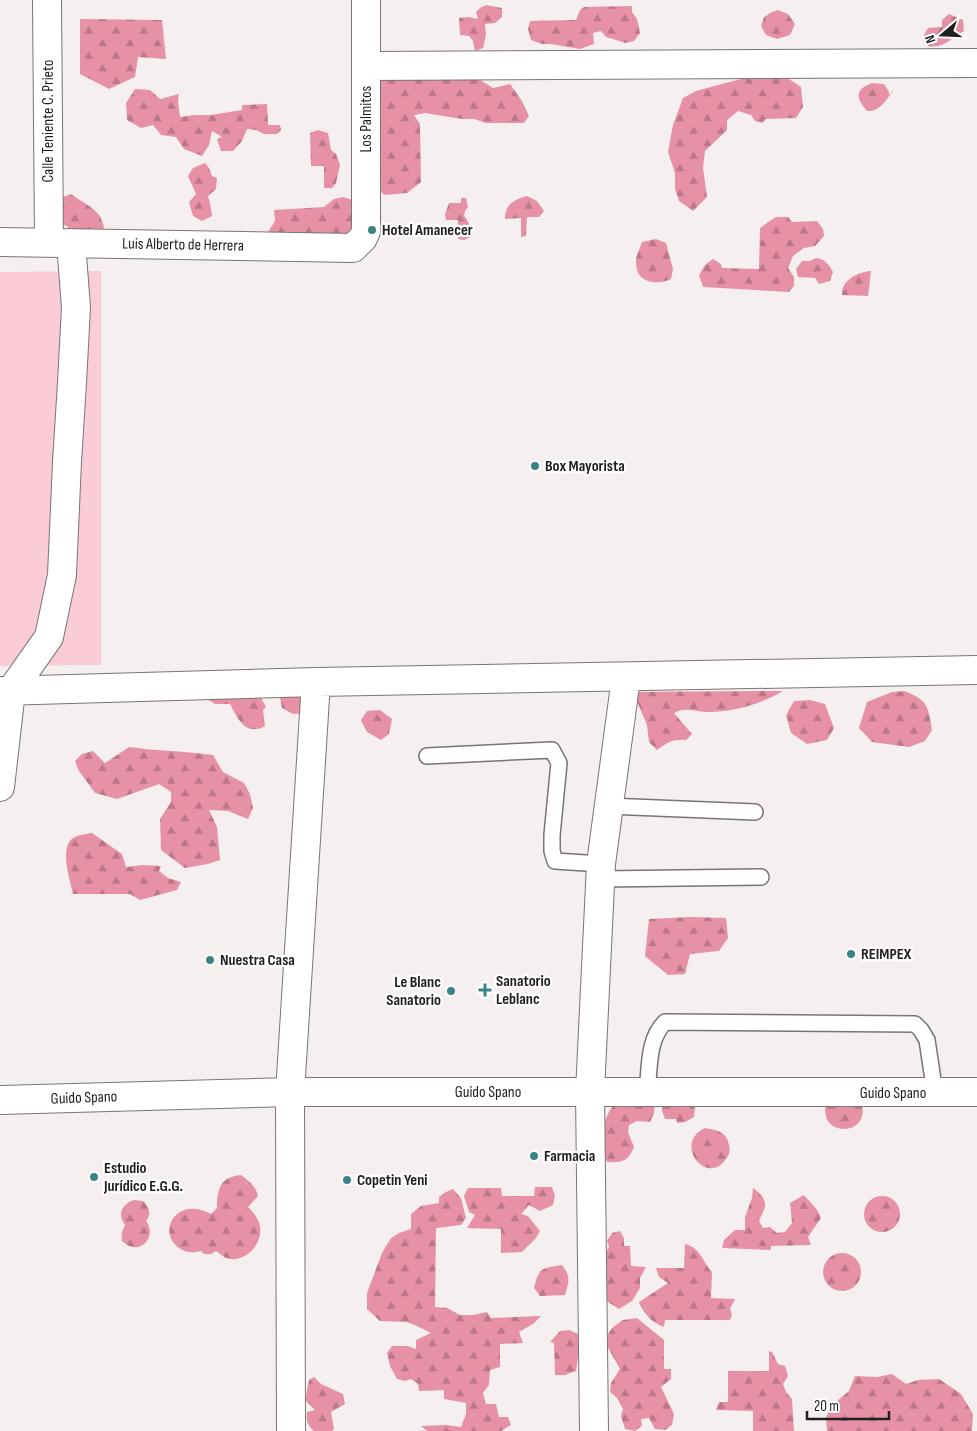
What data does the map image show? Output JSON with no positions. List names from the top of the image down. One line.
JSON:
{"streets":{"street":["Los Palmitos","Calle Teniente C. Prieto","Luis Alberto de Herrera","Guido Spano"]},"crossings":[["Los Palmitos","Luis Alberto de Herrera"],["Calle Teniente C. Prieto","Luis Alberto de Herrera"]],"places":{"other":["Hotel Amanecer","Box Mayorista","REIMPEX","Nuestra Casa","Le Blanc Sanatorio","Farmacia","Estudio Jurídico E.G.G.","Copetin Yeni"],"health":["Sanatorio Leblanc"]},"scale_bar":"20 m","north":"left"}
